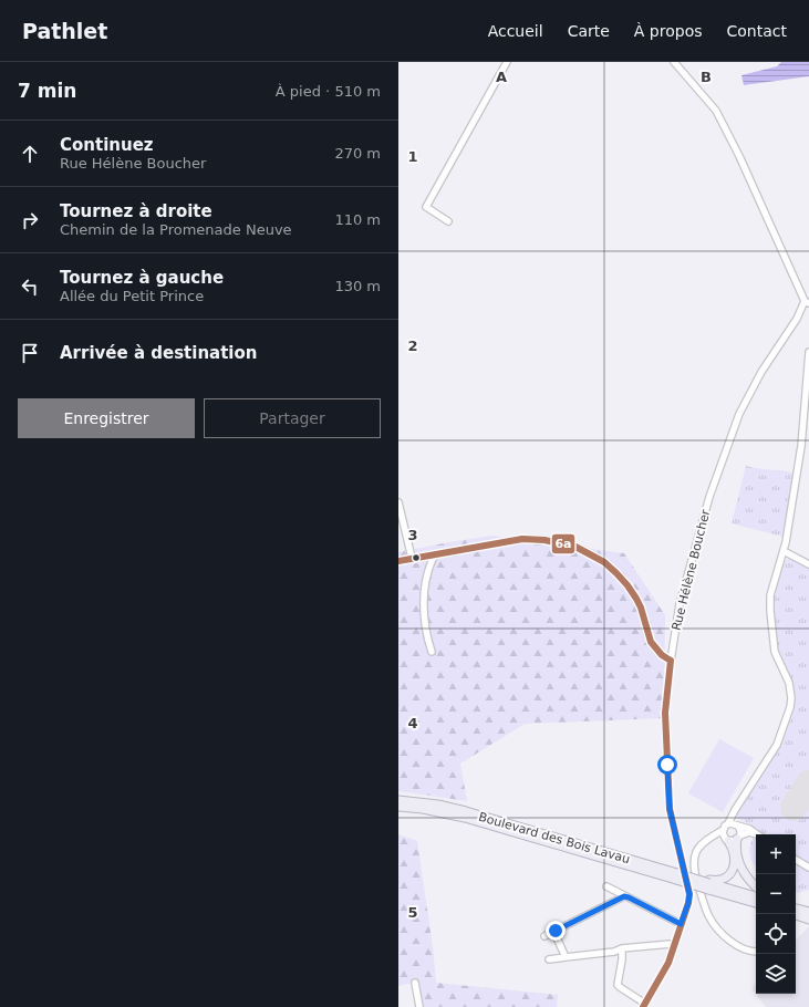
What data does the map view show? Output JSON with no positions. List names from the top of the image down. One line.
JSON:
{"streets":{"main road":["Boulevard des Bois Lavau"],"street":["Rue Hélène Boucher"]},"lines":["transit line 6a"],"page":{"header":"Pathlet","nav":["Accueil","Carte","À propos","Contact"],"heading":["7 min","À pied · 510 m"],"list":[["Continuez","Rue Hélène Boucher","270 m"],["Tournez à droite","Chemin de la Promenade Neuve","110 m"],["Tournez à gauche","Allée du Petit Prince","130 m"],"Arrivée à destination"],"buttons":["Enregistrer","Partager"],"map_buttons":["+","−"]},"grid":{"columns":["A","B"],"rows":["1","2","3","4","5"]}}
